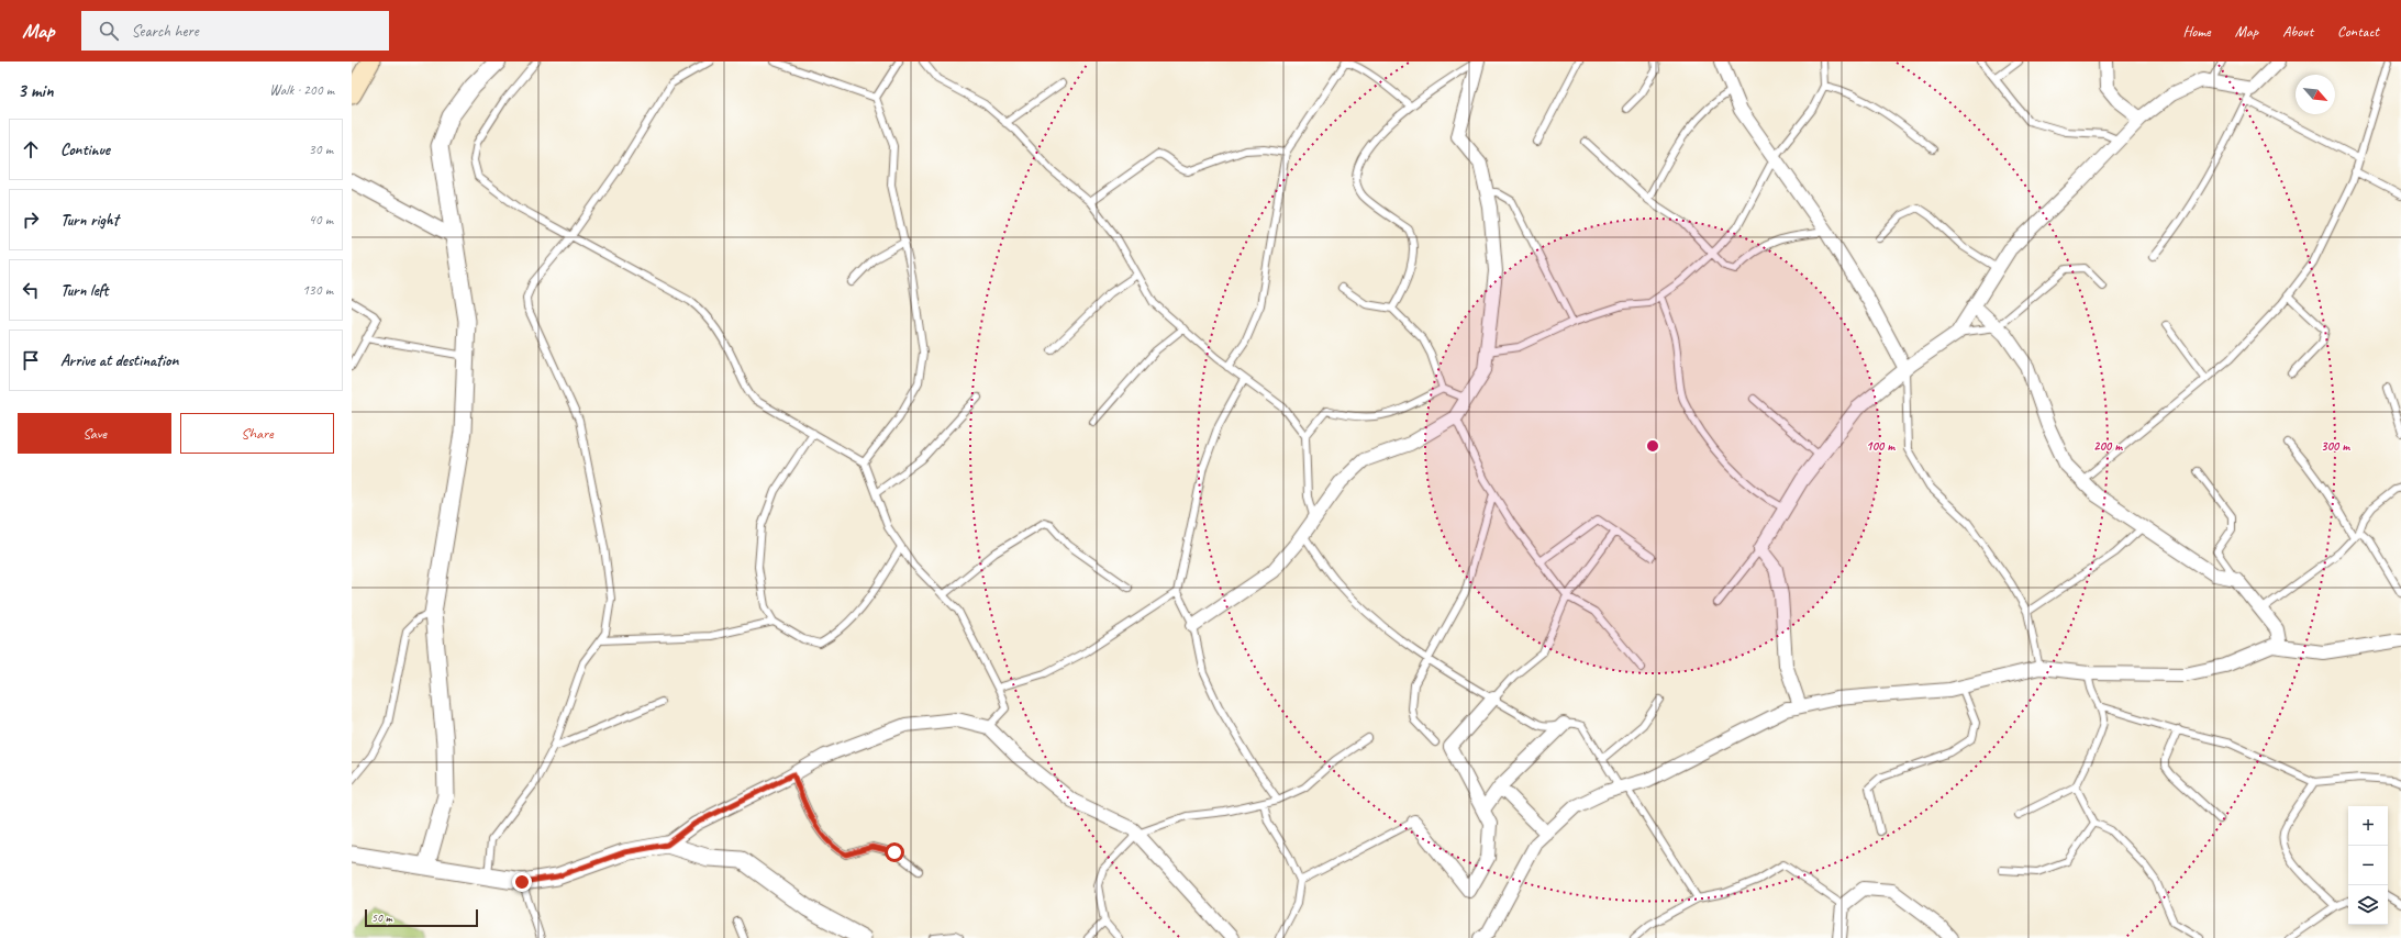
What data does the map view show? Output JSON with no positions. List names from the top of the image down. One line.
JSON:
{"scale_bar":"50 m","north":"bottom right","page":{"header":"Map","search":"Search here","nav":["Home","Map","About","Contact"],"heading":["3 min","Walk · 200 m"],"list":[["Continue","30 m"],["Turn right","40 m"],["Turn left","130 m"],"Arrive at destination"],"buttons":["Save","Share"],"map_buttons":["+","−"],"scale":"50 m"},"rings":["100 m","200 m","300 m"]}
